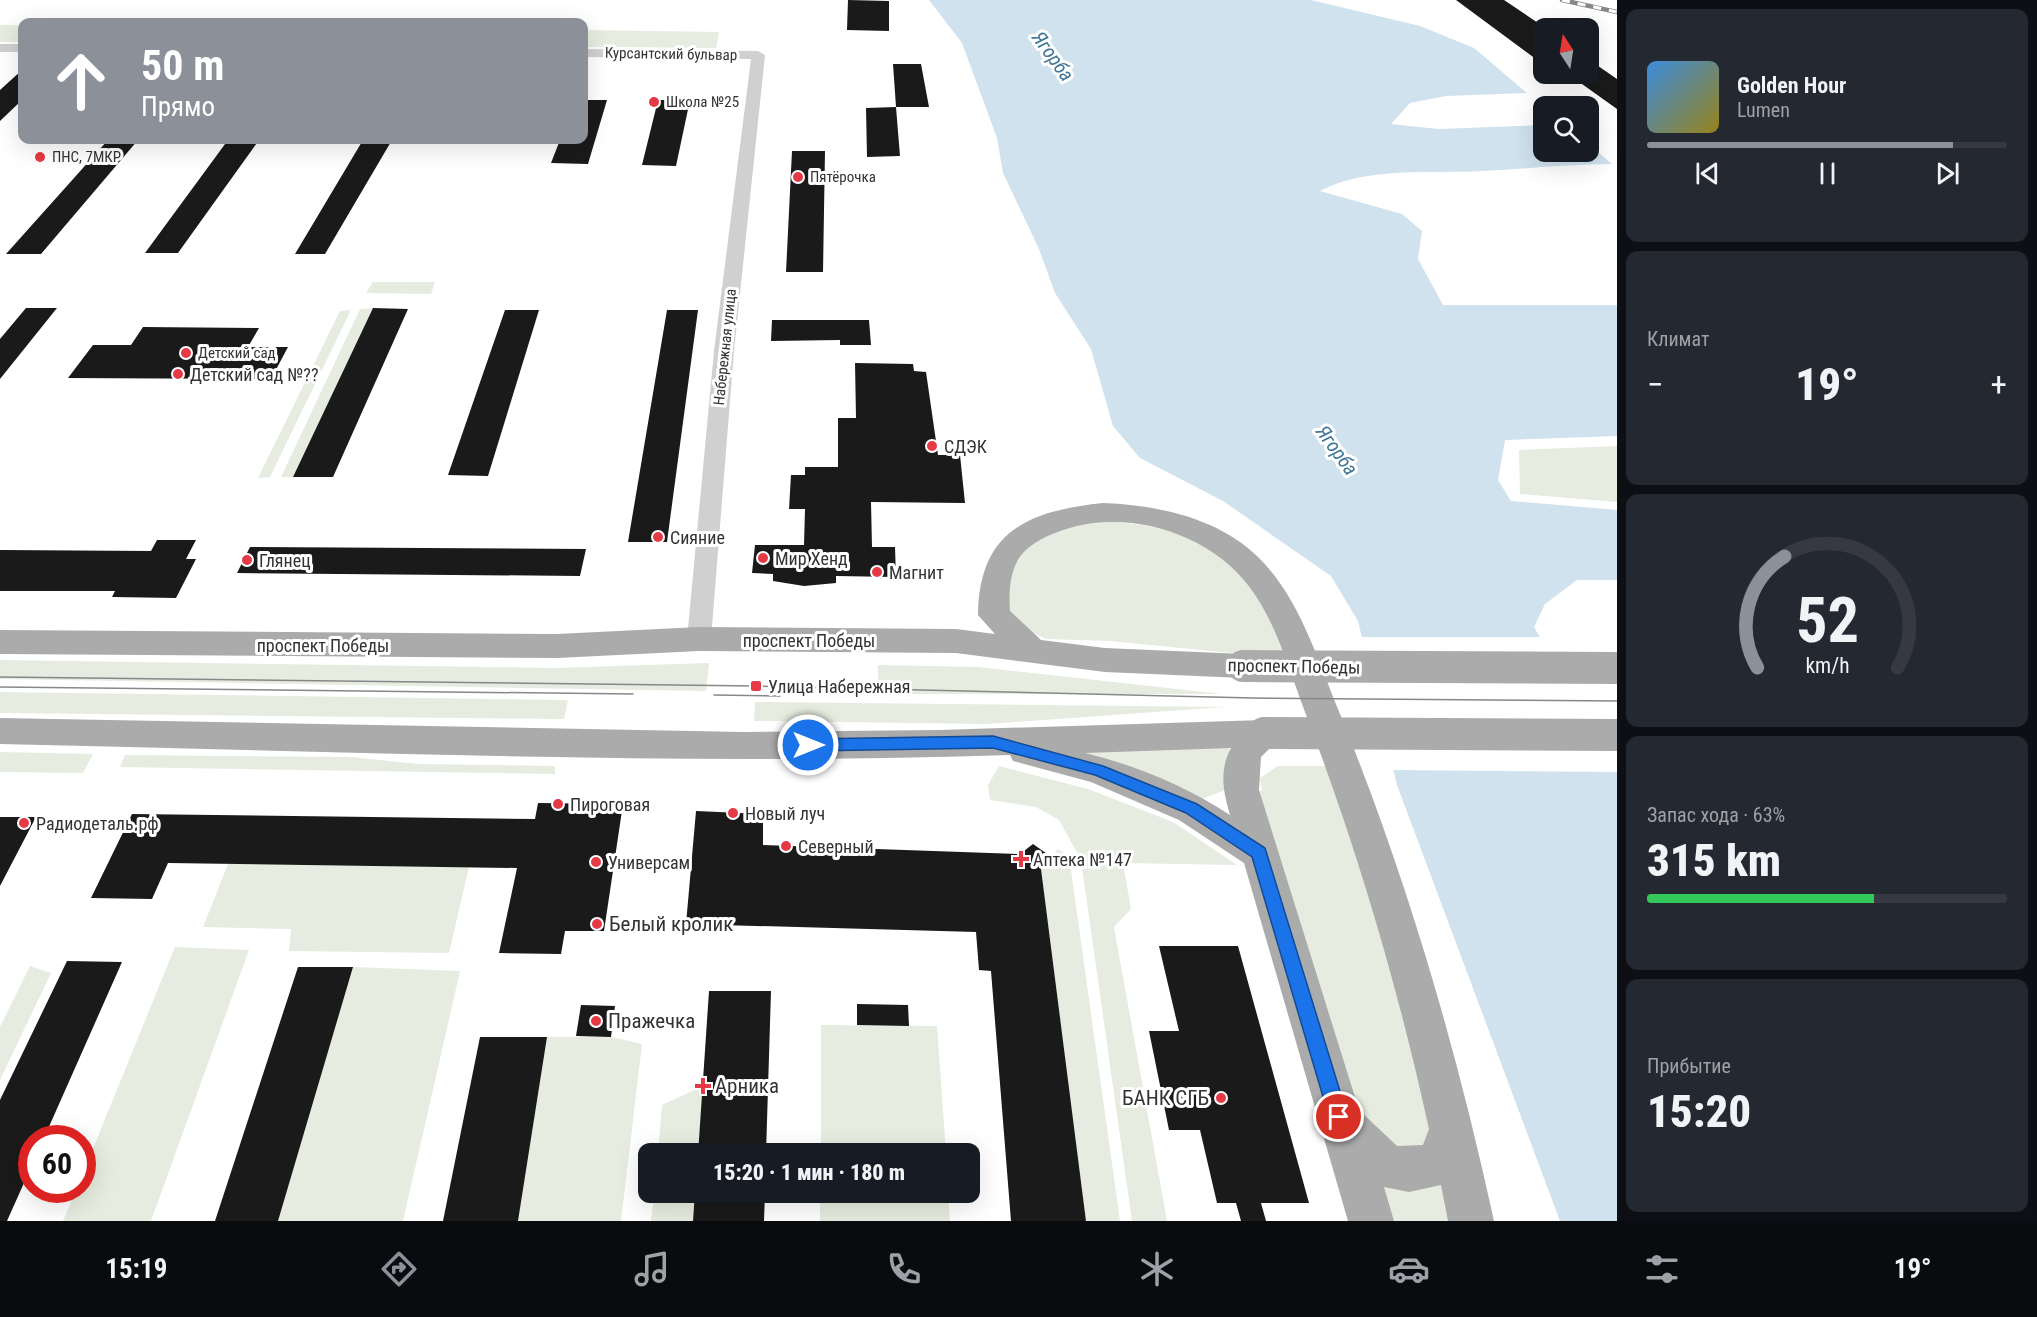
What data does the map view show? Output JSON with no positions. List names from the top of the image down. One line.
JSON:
{"streets":{"main road":["проспект Победы"],"street":["Курсантский бульвар","Набережная улица"]},"crossings":[["Курсантский бульвар","Набережная улица"],["Набережная улица","проспект Победы"]],"water":["Ягорба"],"places":{"other":["Школа №25","ПНС, 7МКР","Пятёрочка","Детский сад","Детский сад №??","СДЭК","Сияние","Мир Хенд","Глянец","Магнит","Пироговая","Новый луч","Радиодеталь.рф","Северный","Универсам","Белый кролик","Пражечка","БАНК СГБ"],"transit":["Улица Набережная"],"health":["Аптека №147","Арника"]},"north":"top","page":{"turn":["50 m","Прямо"],"song":["Golden Hour","Lumen"],"tile":["Климат",["Запас хода · 63%","315 km"],["Прибытие","15:20"]],"heat":["−","19°","+"],"limit":"60","trip":"15:20 · 1 мин · 180 m","tabs":["15:19","19°"],"gauge":["52","km/h"]}}
